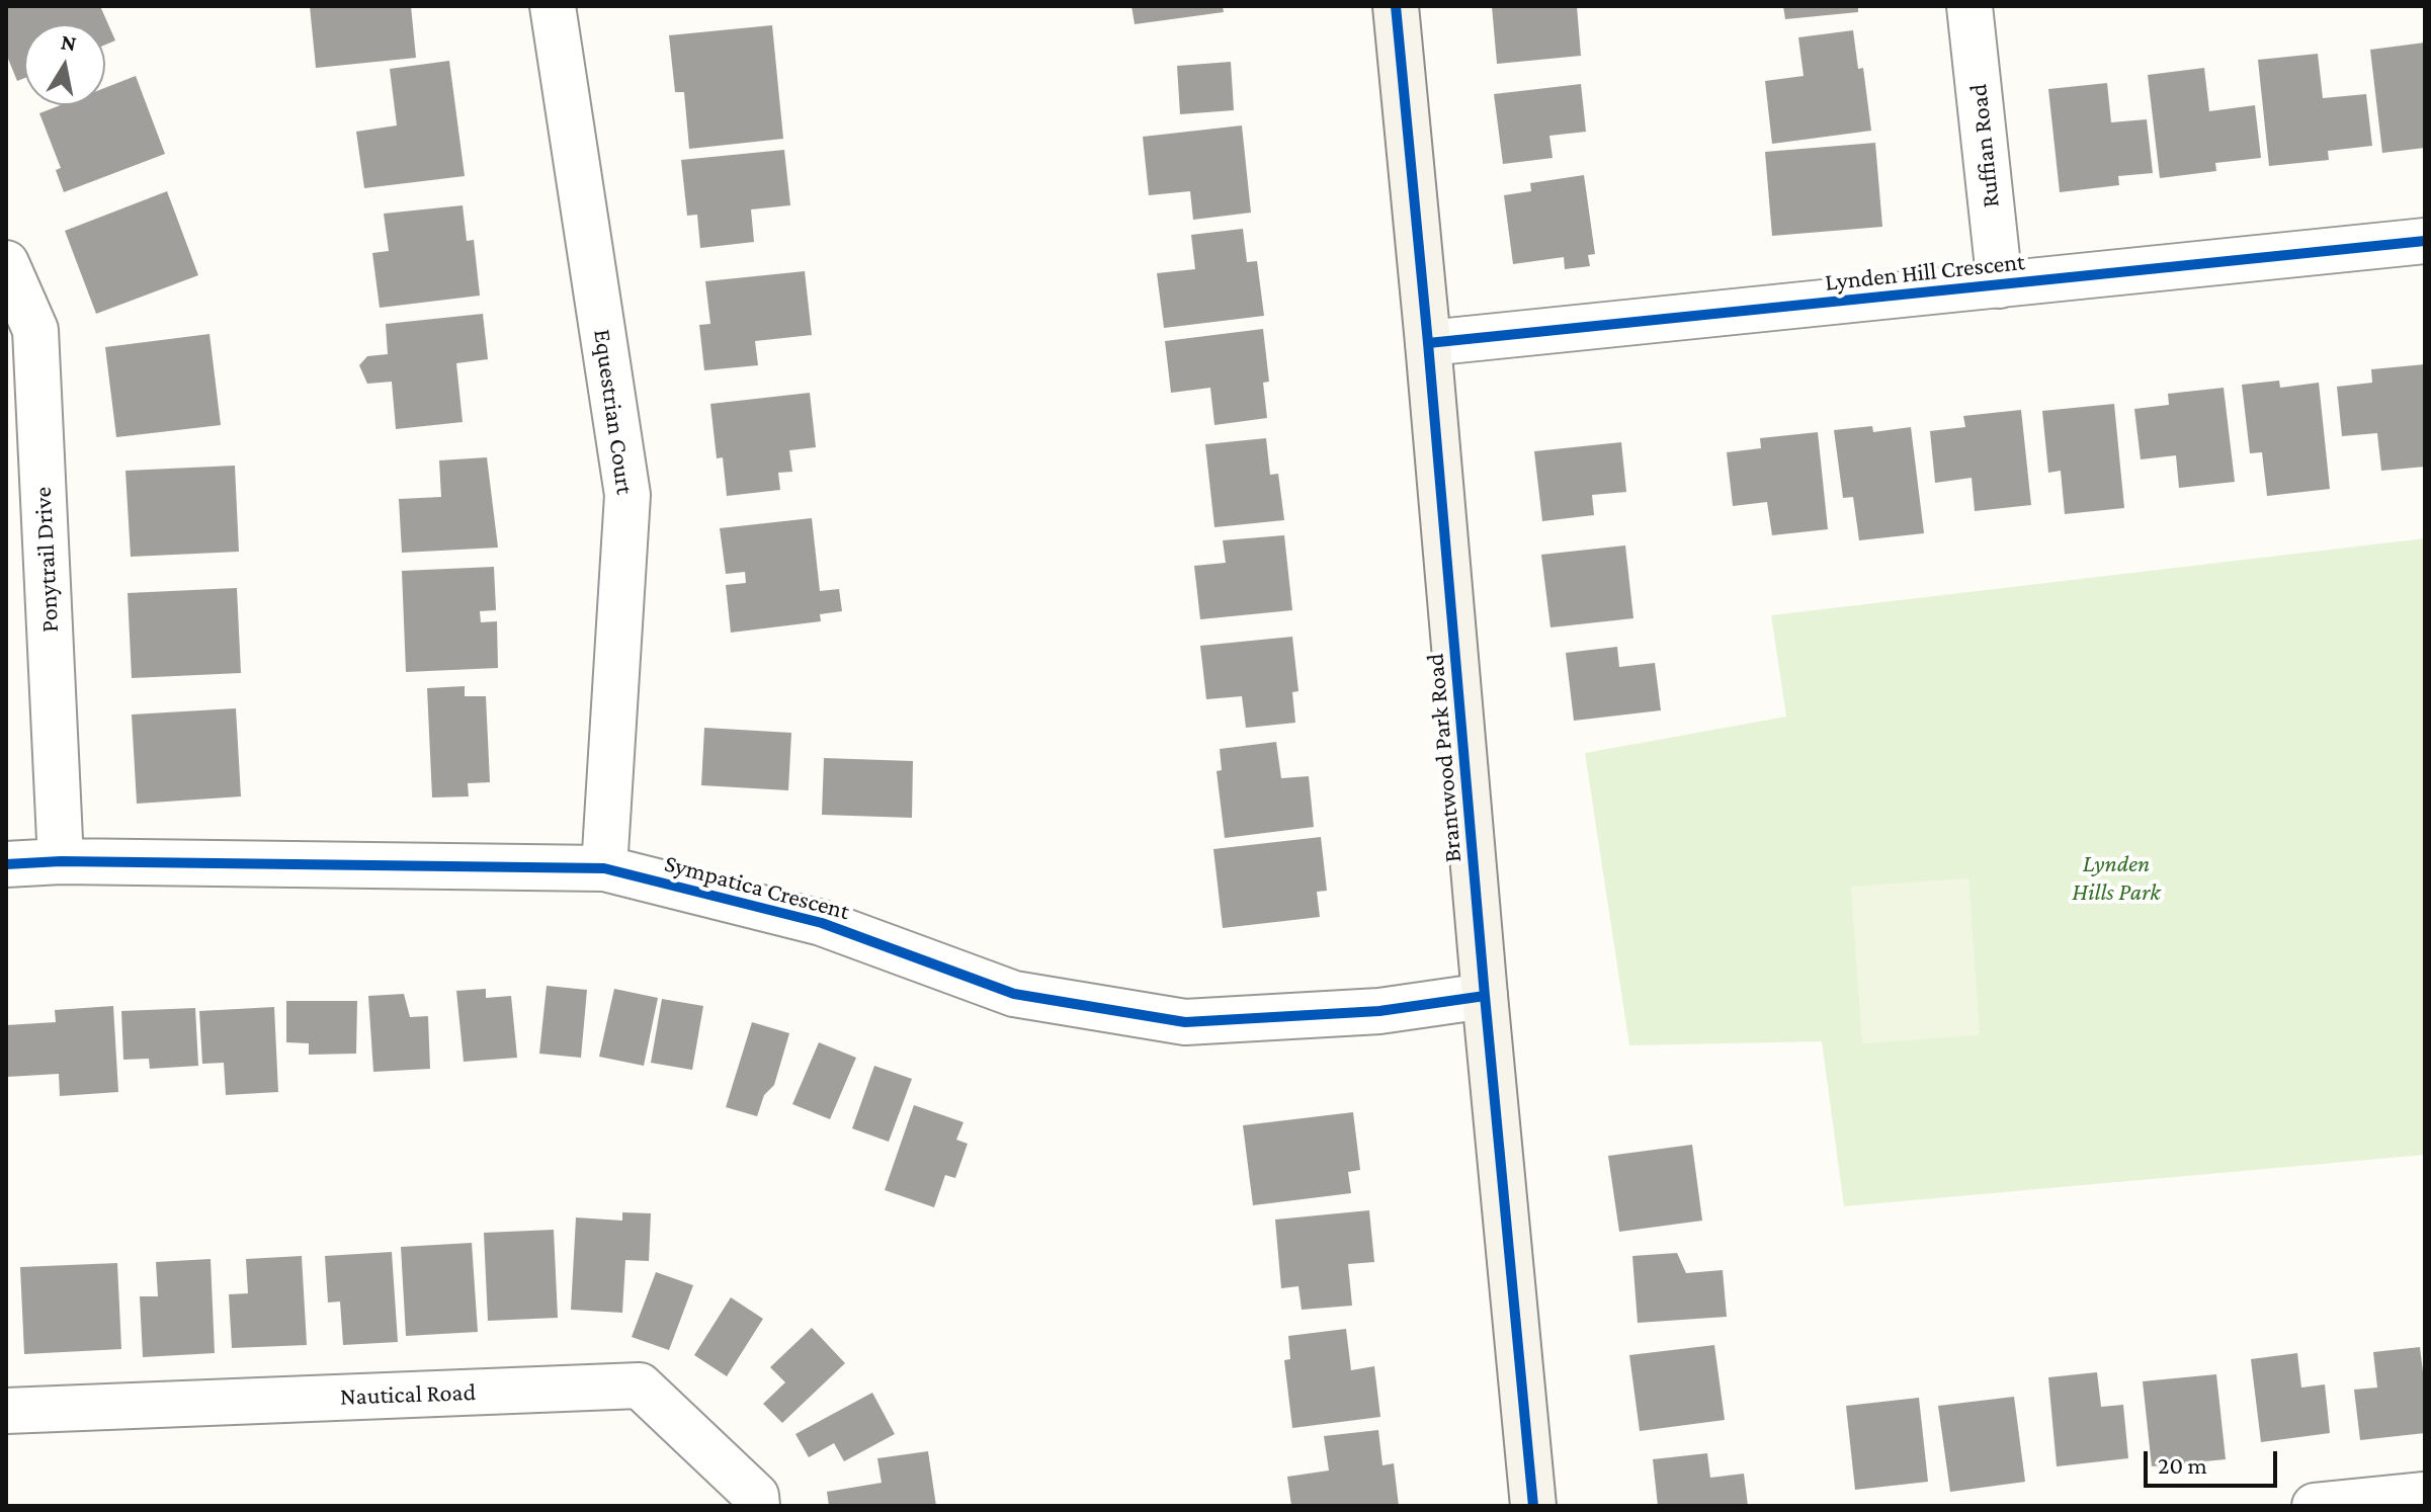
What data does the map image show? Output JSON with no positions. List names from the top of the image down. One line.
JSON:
{"streets":{"street":["Ruffian Road","Lynden Hill Crescent","Equestrian Court","Ponytrail Drive","Brantwood Park Road","Sympatica Crescent","Nautical Road"]},"crossings":[["Ruffian Road","Lynden Hill Crescent"],["Lynden Hill Crescent","Brantwood Park Road"],["Equestrian Court","Sympatica Crescent"],["Ponytrail Drive","Sympatica Crescent"],["Brantwood Park Road","Sympatica Crescent"]],"parks":["Lynden Hills Park"],"scale_bar":"20 m","north":"top"}
